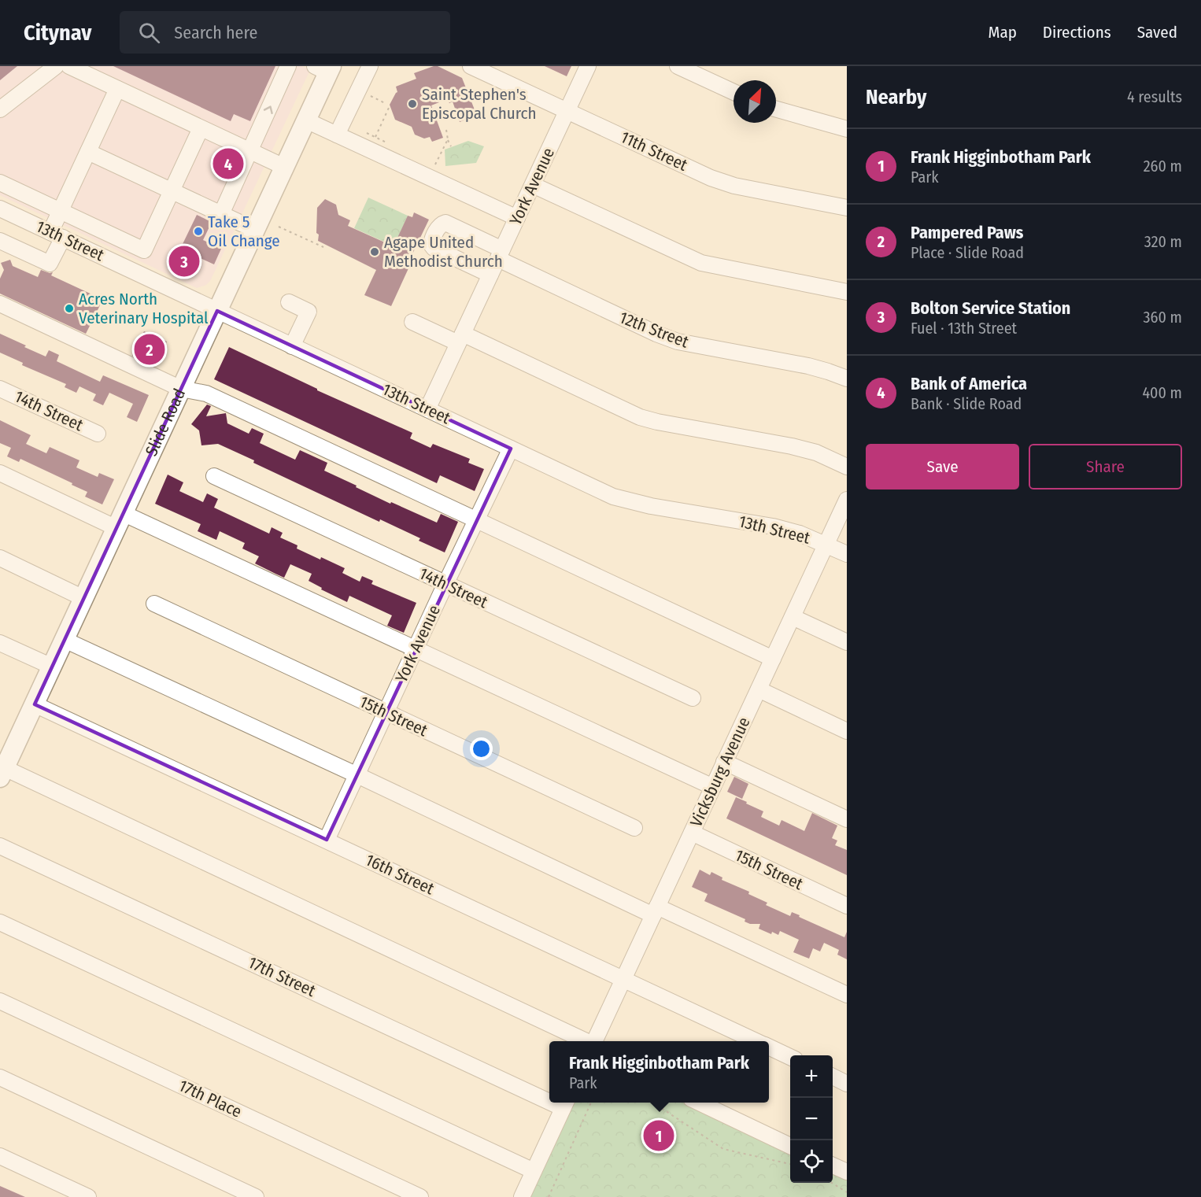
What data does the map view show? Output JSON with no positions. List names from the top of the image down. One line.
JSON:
{"streets":{"main road":["Slide Road"],"street":["11th Street","York Avenue","13th Street","12th Street","14th Street","15th Street","Vicksburg Avenue","16th Street","17th Street","17th Place"]},"crossings":[["11th Street","York Avenue"],["York Avenue","13th Street"],["York Avenue","12th Street"],["York Avenue","14th Street"],["York Avenue","15th Street"],["York Avenue","16th Street"],["13th Street","Slide Road"],["13th Street","Vicksburg Avenue"],["Slide Road","16th Street"],["15th Street","Vicksburg Avenue"],["Vicksburg Avenue","16th Street"]],"places":["Saint Stephen's Episcopal Church","Take 5 Oil Change","Agape United Methodist Church","Acres North Veterinary Hospital"],"north":"top right","page":{"header":"Citynav","search":"Search here","nav":["Map","Directions","Saved"],"heading":["Nearby","4 results"],"list":[{"mark":"1","name":"Frank Higginbotham Park","note":"Park","value":"260 m"},{"mark":"2","name":"Pampered Paws","note":"Place · Slide Road","value":"320 m"},{"mark":"3","name":"Bolton Service Station","note":"Fuel · 13th Street","value":"360 m"},{"mark":"4","name":"Bank of America","note":"Bank · Slide Road","value":"400 m"}],"pins":["4","3","2","1"],"buttons":["Save","Share"],"popup":["Frank Higginbotham Park","Park"],"map_buttons":["+","−"]}}
